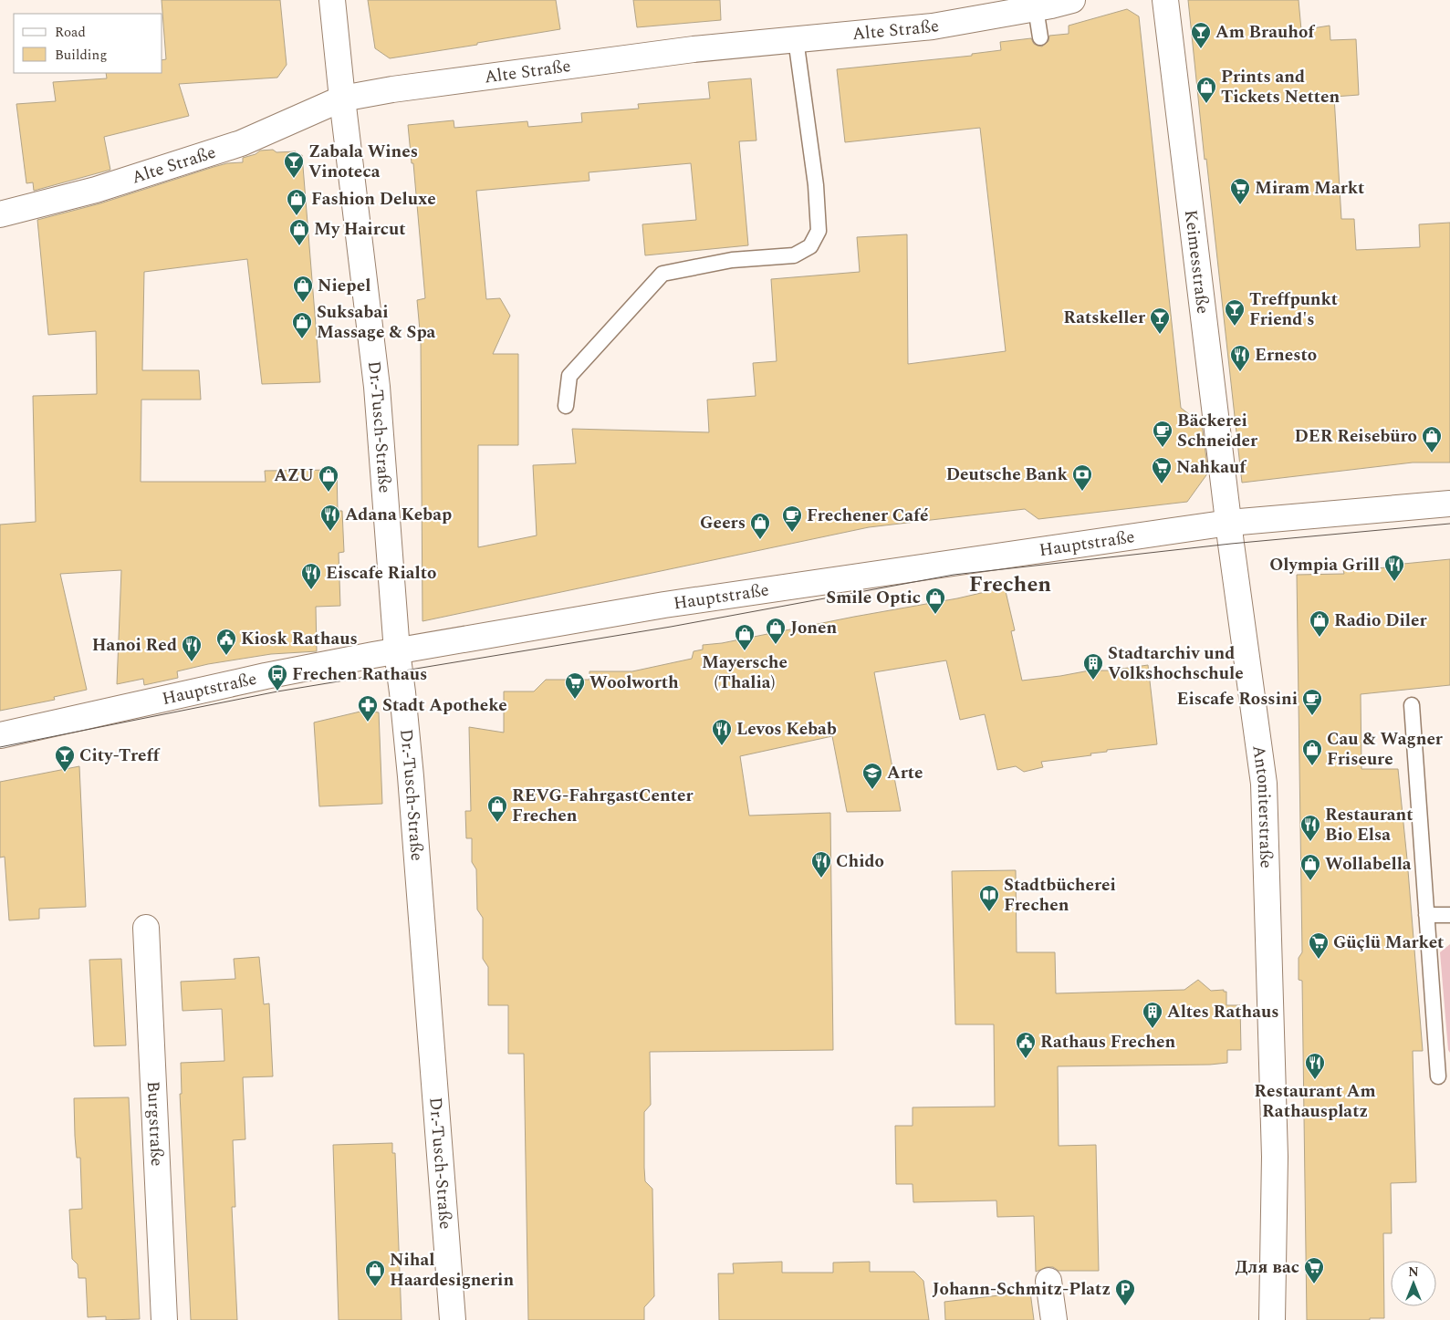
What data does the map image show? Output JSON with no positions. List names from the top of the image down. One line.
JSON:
{"streets":{"street":["Alte Straße","Keimesstraße","Dr.-Tusch-Straße","Hauptstraße","Antoniterstraße","Burgstraße"]},"crossings":[["Alte Straße","Dr.-Tusch-Straße"],["Keimesstraße","Hauptstraße"],["Keimesstraße","Antoniterstraße"],["Dr.-Tusch-Straße","Hauptstraße"],["Hauptstraße","Antoniterstraße"]],"districts":["Frechen"],"places":{"bar":["Am Brauhof","Zabala Wines Vinoteca","Treffpunkt Friend's","Ratskeller","City-Treff"],"shop":["Prints and Tickets Netten","Fashion Deluxe","My Haircut","Niepel","Suksabai Massage & Spa","DER Reisebüro","AZU","Geers","Smile Optic","Radio Diler","Jonen","Mayersche (Thalia)","Cau & Wagner Friseure","REVG-FahrgastCenter Frechen","Wollabella","Nihal Haardesignerin"],"supermarket":["Miram Markt","Nahkauf","Woolworth","Güçlü Market","Для вас"],"restaurant":["Ernesto","Adana Kebap","Olympia Grill","Eiscafe Rialto","Hanoi Red","Levos Kebab","Restaurant Bio Elsa","Chido","Restaurant Am Rathausplatz"],"cafe":["Bäckerei Schneider","Frechener Café","Eiscafe Rossini"],"bank":["Deutsche Bank"],"public building":["Kiosk Rathaus","Rathaus Frechen"],"building":["Stadtarchiv und Volkshochschule","Altes Rathaus"],"bus stop":["Frechen Rathaus"],"pharmacy":["Stadt Apotheke"],"school or university":["Arte"],"library":["Stadtbücherei Frechen"],"parking":["Johann-Schmitz-Platz"]},"legend":["Road","Building"],"north":"top"}
